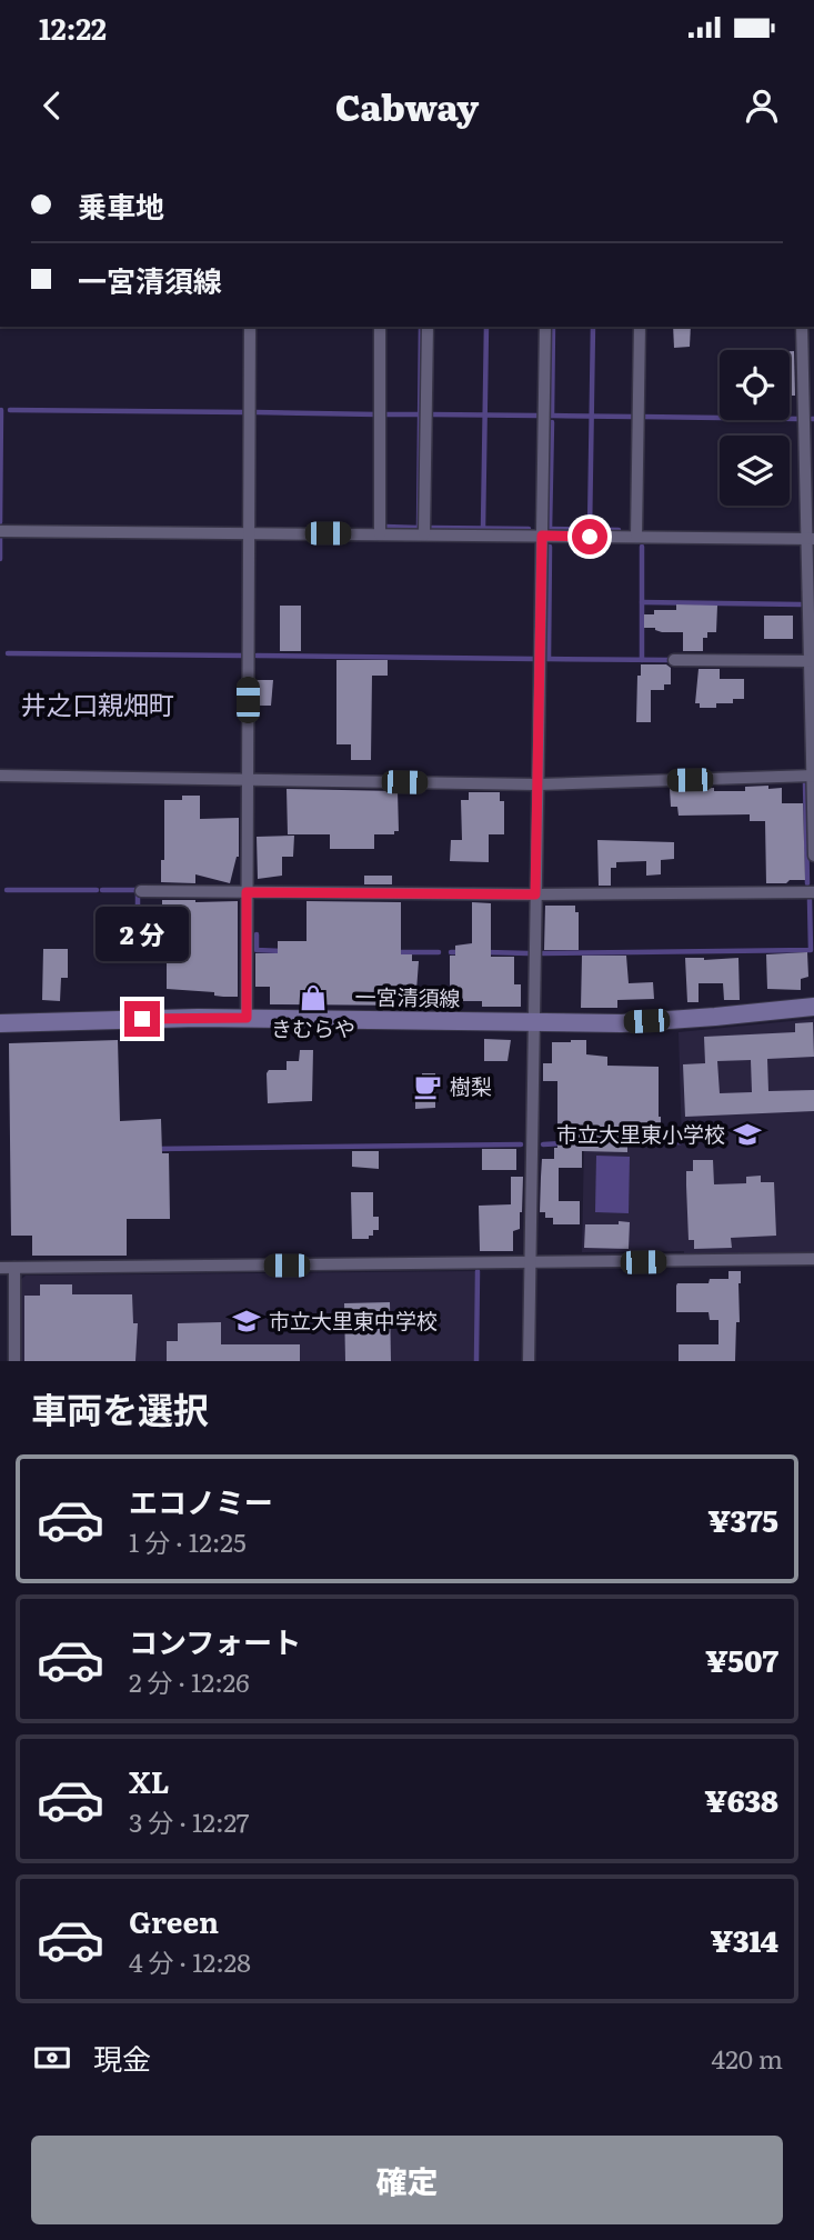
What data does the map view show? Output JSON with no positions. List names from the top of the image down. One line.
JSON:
{"streets":{"main road":["一宮清須線"]},"districts":["井之口親畑町"],"places":{"shop":["きむらや"],"cafe":["樹梨"],"school or university":["市立大里東小学校","市立大里東中学校"]},"page":{"status":"12:22","header":"Cabway","banner":["乗車地","一宮清須線"],"bubble":"2 分","heading":"車両を選択","list":[{"name":"エコノミー","note":"1 分 · 12:25","value":"¥375"},{"name":"コンフォート","note":"2 分 · 12:26","value":"¥507"},{"name":"XL","note":"3 分 · 12:27","value":"¥638"},{"name":"Green","note":"4 分 · 12:28","value":"¥314"}],"pay":["現金","420 m"],"buttons":"確定"}}
